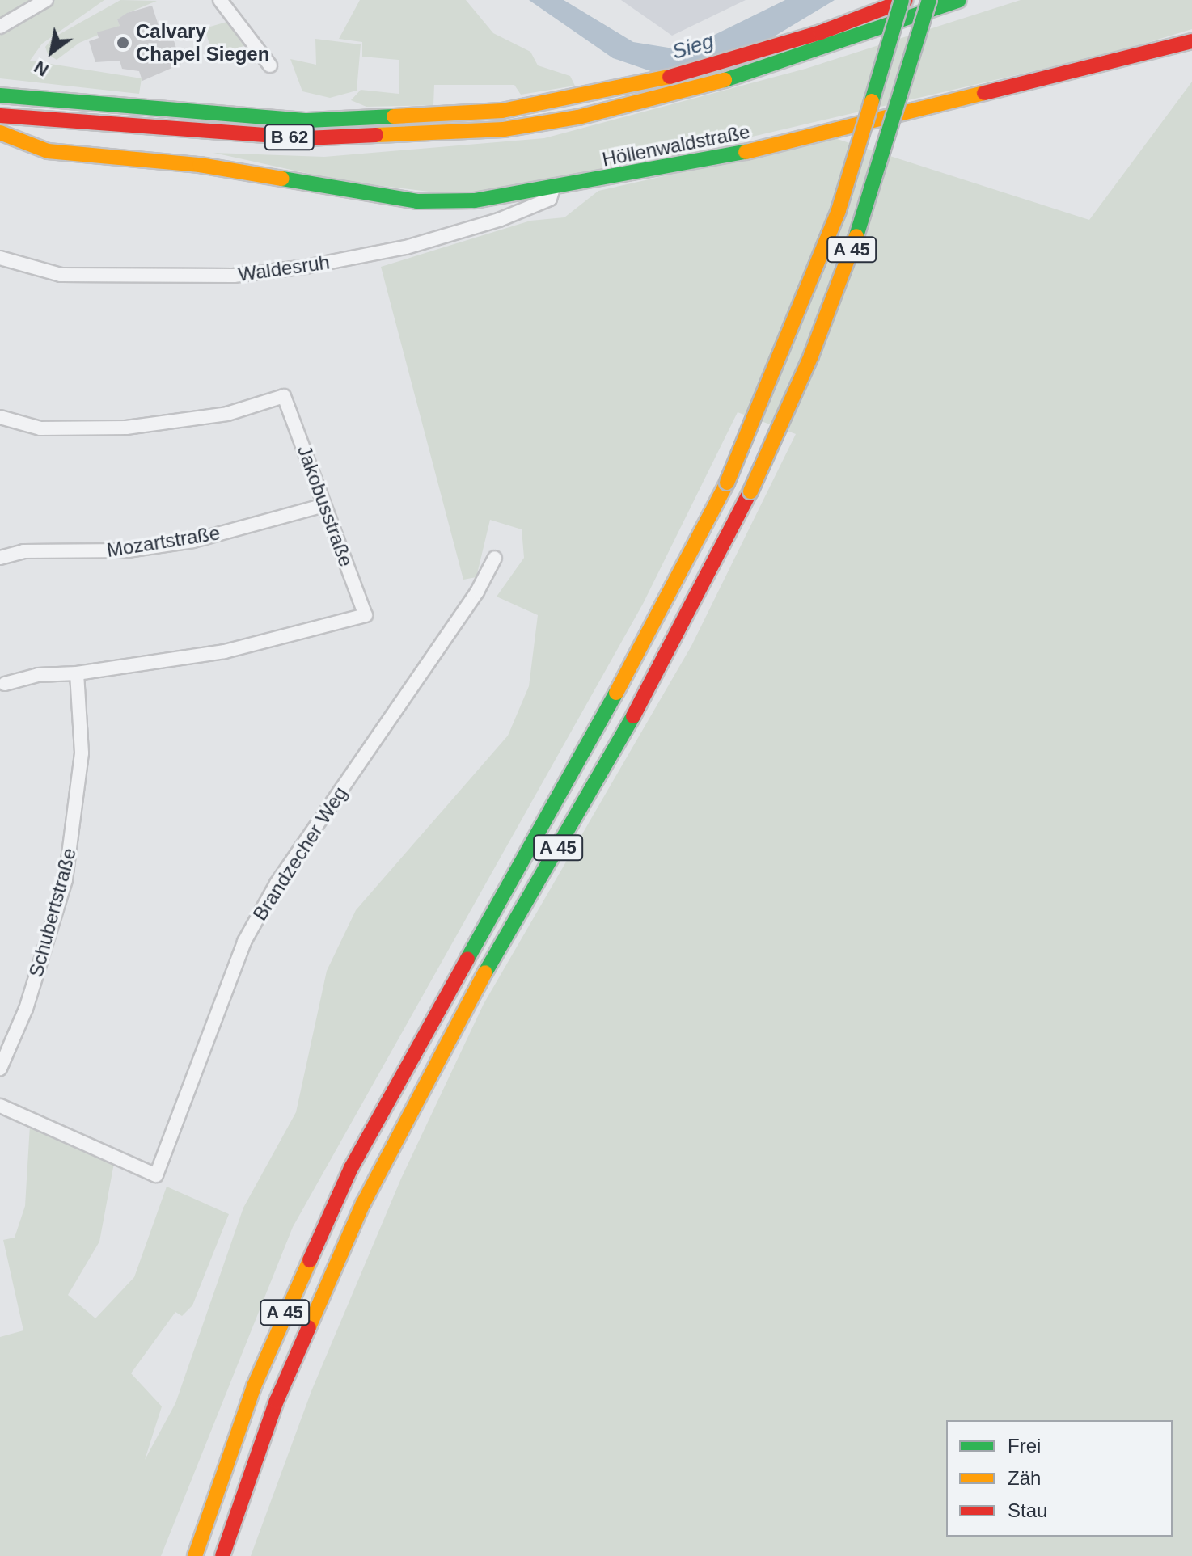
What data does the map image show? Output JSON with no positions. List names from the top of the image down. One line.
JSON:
{"streets":{"main road":["B 62","Höllenwaldstraße","A 45"],"street":["Waldesruh","Jakobusstraße","Mozartstraße","Brandzecher Weg","Schubertstraße"]},"crossings":[["B 62","A 45"],["Höllenwaldstraße","Waldesruh"],["Jakobusstraße","Mozartstraße"],["Jakobusstraße","Schubertstraße"]],"water":["Sieg"],"places":["Calvary Chapel Siegen"],"legend":["Frei","Zäh","Stau"],"north":"bottom left"}
